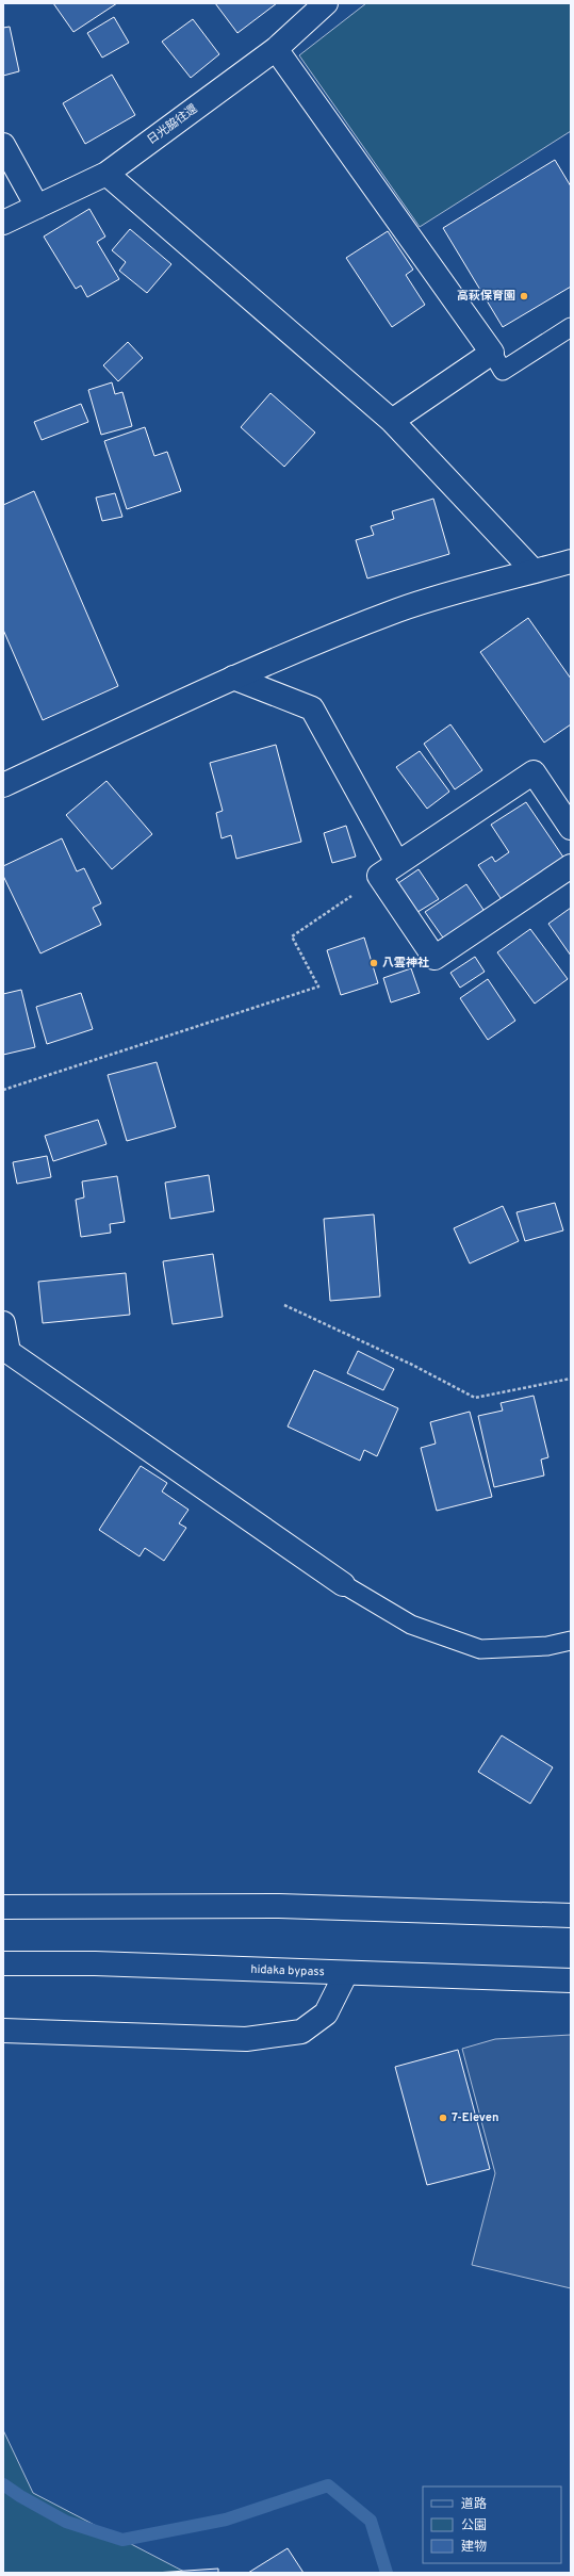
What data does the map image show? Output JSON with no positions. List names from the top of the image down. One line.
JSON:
{"streets":{"main road":["日光脇往還","hidaka bypass"]},"places":["高萩保育園","八雲神社","7-Eleven"],"legend":["道路","公園","建物"]}
